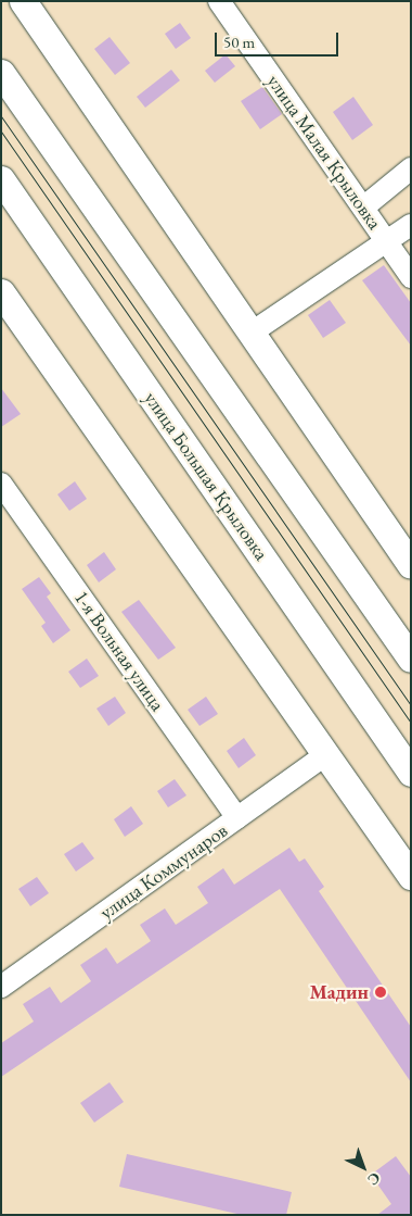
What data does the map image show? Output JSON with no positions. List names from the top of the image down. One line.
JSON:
{"streets":{"main road":["улица Большая Крыловка"],"street":["улица Малая Крыловка","1-я Вольная улица","улица Коммунаров"]},"crossings":[["1-я Вольная улица","улица Коммунаров"]],"places":["Мадин"],"scale_bar":"50 m","north":"bottom right"}
